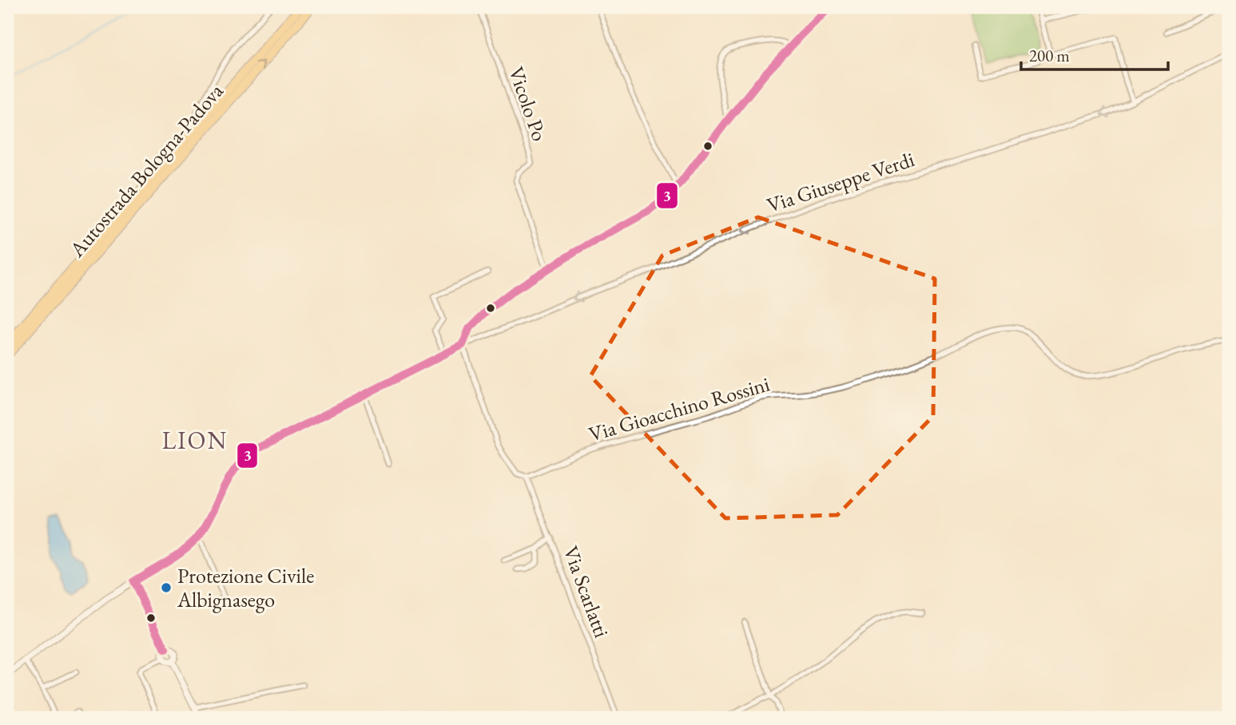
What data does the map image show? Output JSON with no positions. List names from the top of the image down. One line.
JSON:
{"streets":{"highway":["Autostrada Bologna-Padova"],"street":["Vicolo Po","Via Giuseppe Verdi","Via Gioacchino Rossini","Via Scarlatti"]},"crossings":[["Via Gioacchino Rossini","Via Scarlatti"]],"one_way":["Via Giuseppe Verdi"],"districts":["LION"],"places":["Protezione Civile Albignasego"],"lines":["transit line 3"],"scale_bar":"200 m"}
